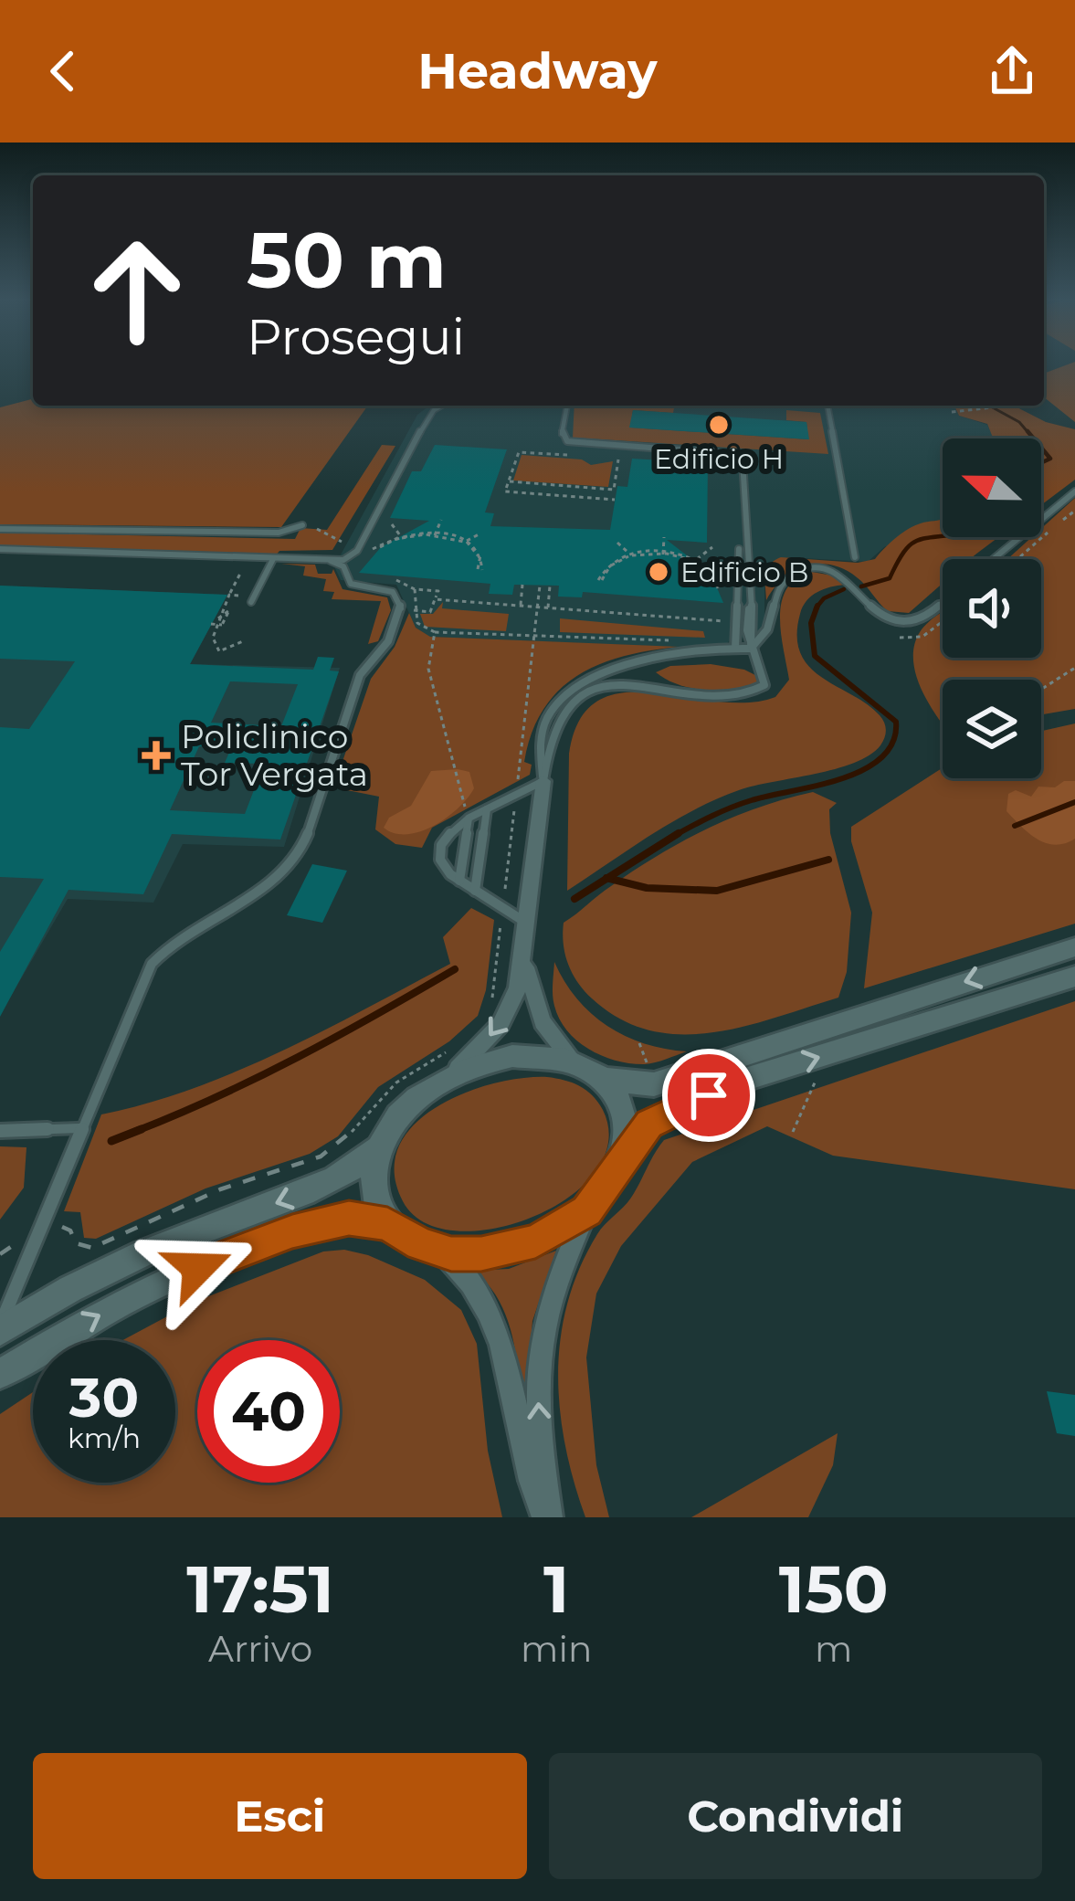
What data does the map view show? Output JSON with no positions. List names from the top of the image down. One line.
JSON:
{"places":{"other":["Edificio H","Edificio B"],"health":["Policlinico Tor Vergata"]},"north":"left","page":{"header":"Headway","turn":["50 m","Prosegui"],"speed":"30 km/h","limit":"40","eta":["17:51","Arrivo","1","min","150","m"],"buttons":["Esci","Condividi"]}}
